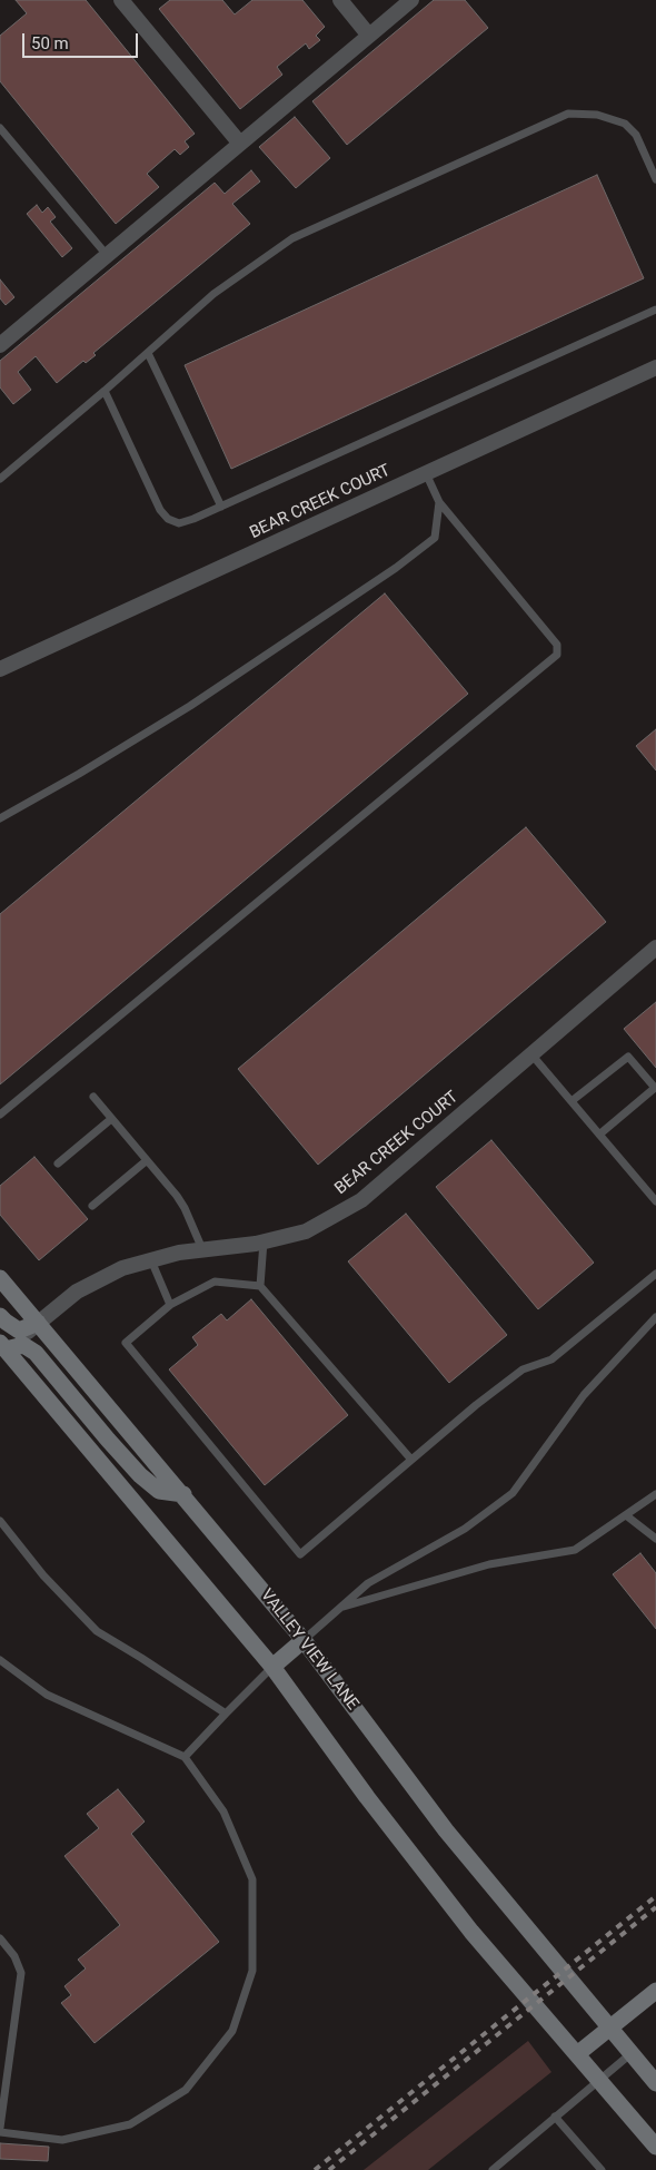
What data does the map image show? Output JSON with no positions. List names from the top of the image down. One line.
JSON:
{"streets":{"main road":["VALLEY VIEW LANE"],"street":["BEAR CREEK COURT"]},"crossings":[["BEAR CREEK COURT","VALLEY VIEW LANE"]],"scale_bar":"50 m"}
